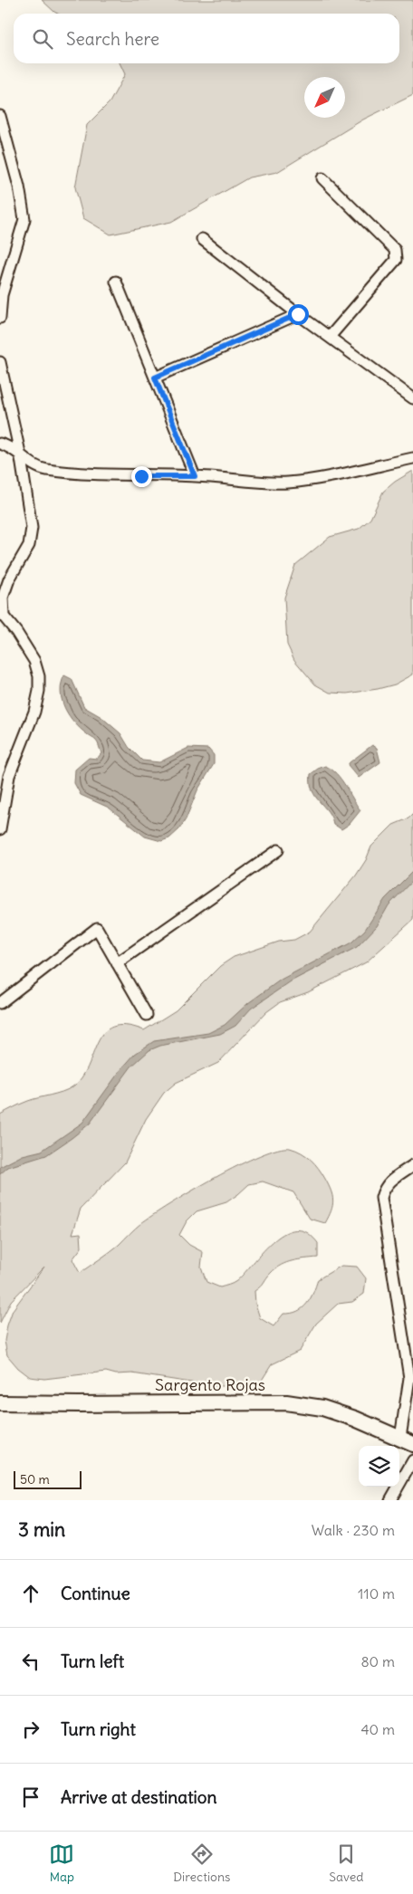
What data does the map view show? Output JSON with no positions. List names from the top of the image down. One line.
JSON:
{"streets":{"street":["Sargento Rojas"]},"scale_bar":"50 m","north":"bottom left","page":{"search":"Search here","scale":"50 m","heading":["3 min","Walk · 230 m"],"list":[["Continue","110 m"],["Turn left","80 m"],["Turn right","40 m"],"Arrive at destination"],"nav":["Map","Directions","Saved"]}}
